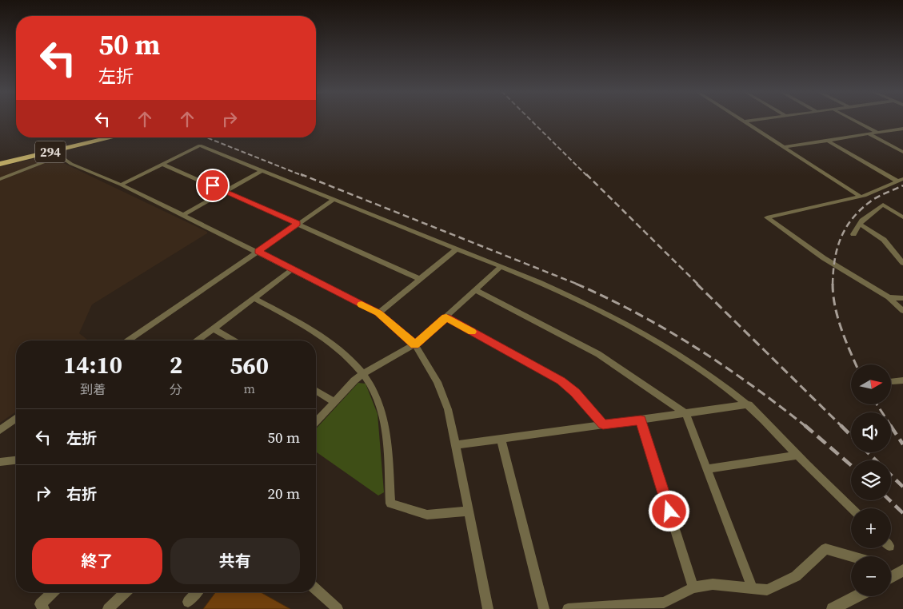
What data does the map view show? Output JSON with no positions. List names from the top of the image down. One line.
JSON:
{"streets":{"highway":["294"]},"north":"right","page":{"turn":["50 m","左折"],"eta":["14:10","到着","2","分","560","m"],"map_buttons":["+","−"],"list":[{"name":"左折","value":"50 m"},{"name":"右折","value":"20 m"}],"buttons":["終了","共有"]}}
